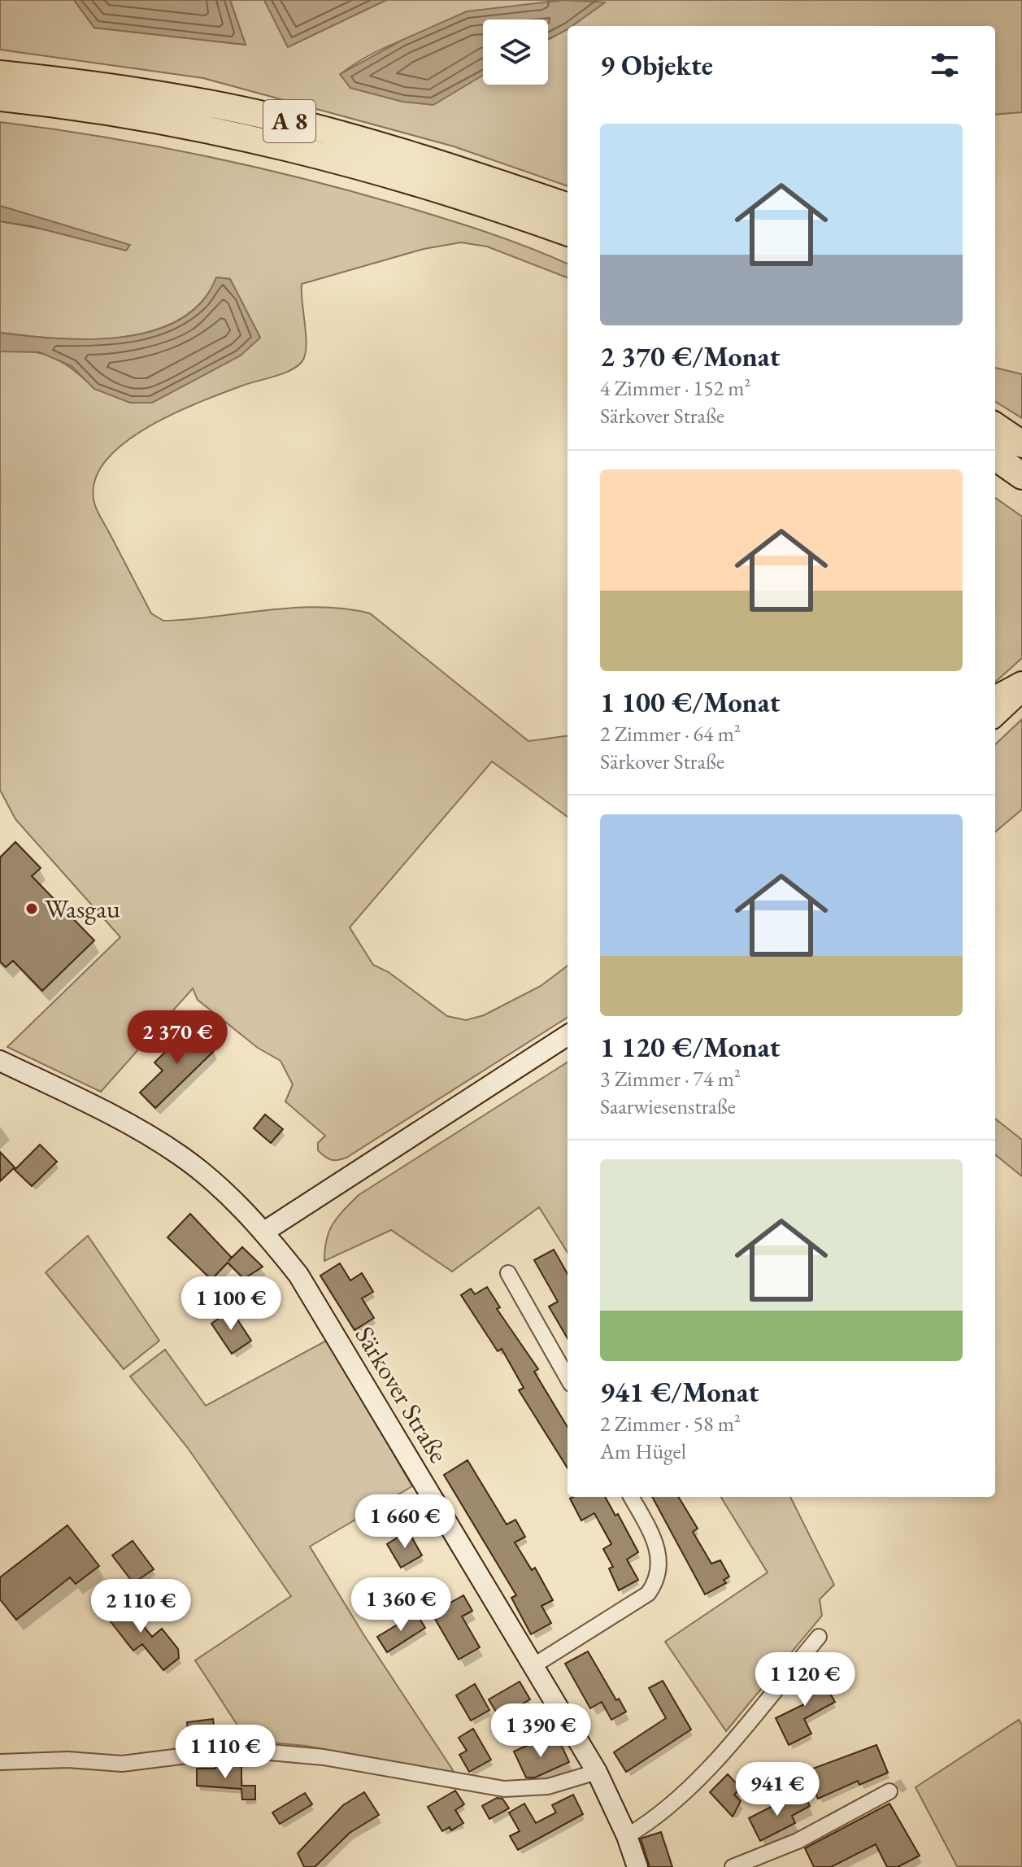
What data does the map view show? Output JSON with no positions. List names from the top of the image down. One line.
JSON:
{"streets":{"highway":["A 8"],"main road":["Särkover Straße"]},"places":["Wasgau"],"page":{"heading":"9 Objekte","list":[{"name":"2 370 €/Monat","note":"4 Zimmer · 152 m² · Särkover Straße"},{"name":"1 100 €/Monat","note":"2 Zimmer · 64 m² · Särkover Straße"},{"name":"1 120 €/Monat","note":"3 Zimmer · 74 m² · Saarwiesenstraße"},{"name":"941 €/Monat","note":"2 Zimmer · 58 m² · Am Hügel"}],"price":["2 370 €","1 100 €","1 660 €","1 360 €","2 110 €","1 120 €","1 390 €","1 110 €","941 €"]}}
